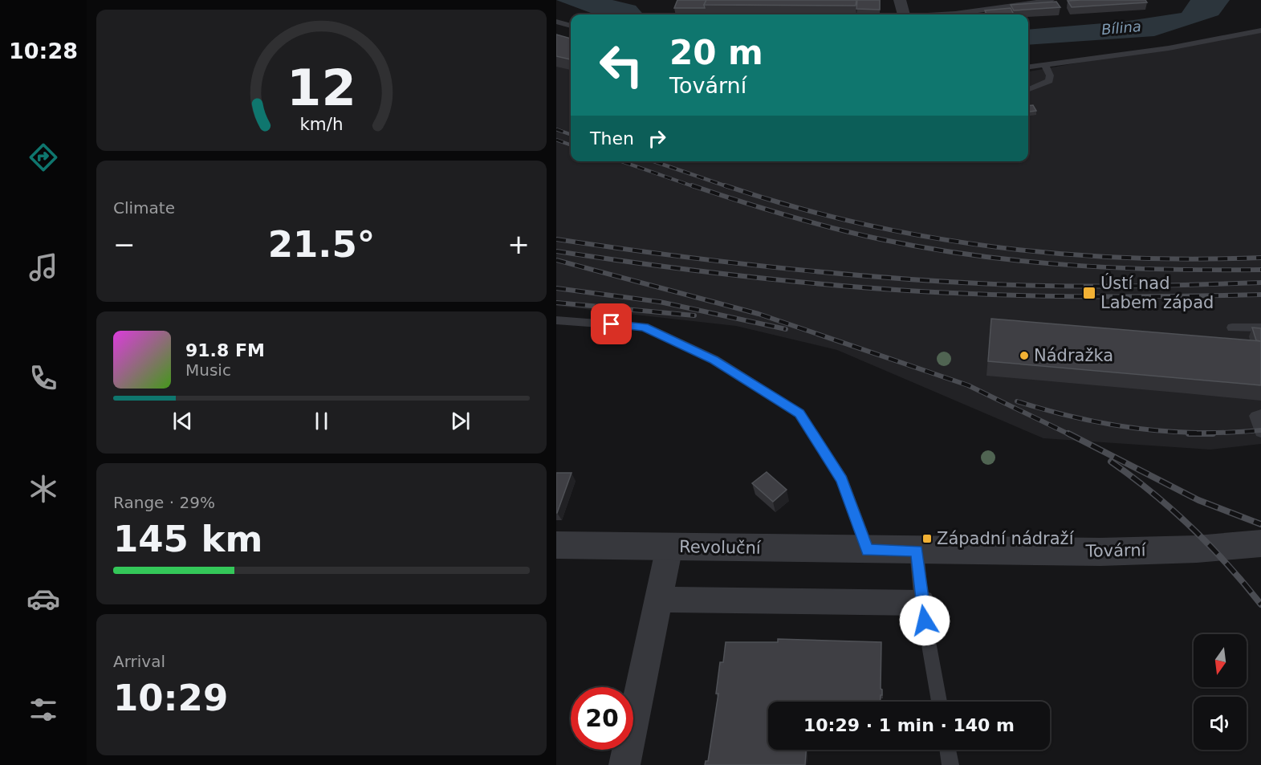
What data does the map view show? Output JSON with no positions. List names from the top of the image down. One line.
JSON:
{"streets":{"street":["Revoluční","Tovární"]},"crossings":[["Revoluční","Tovární"]],"water":["Bílina"],"places":{"transit":["Ústí nad Labem západ","Západní nádraží"],"other":["Nádražka"]},"north":"bottom","page":{"tabs":"10:28","turn":["20 m","Tovární"],"then":"Then","tile":["Climate",["Range · 29%","145 km"],["Arrival","10:29"]],"heat":["−","21.5°","+"],"song":["91.8 FM","Music"],"limit":"20","trip":"10:29 · 1 min · 140 m","gauge":["12","km/h"]}}
